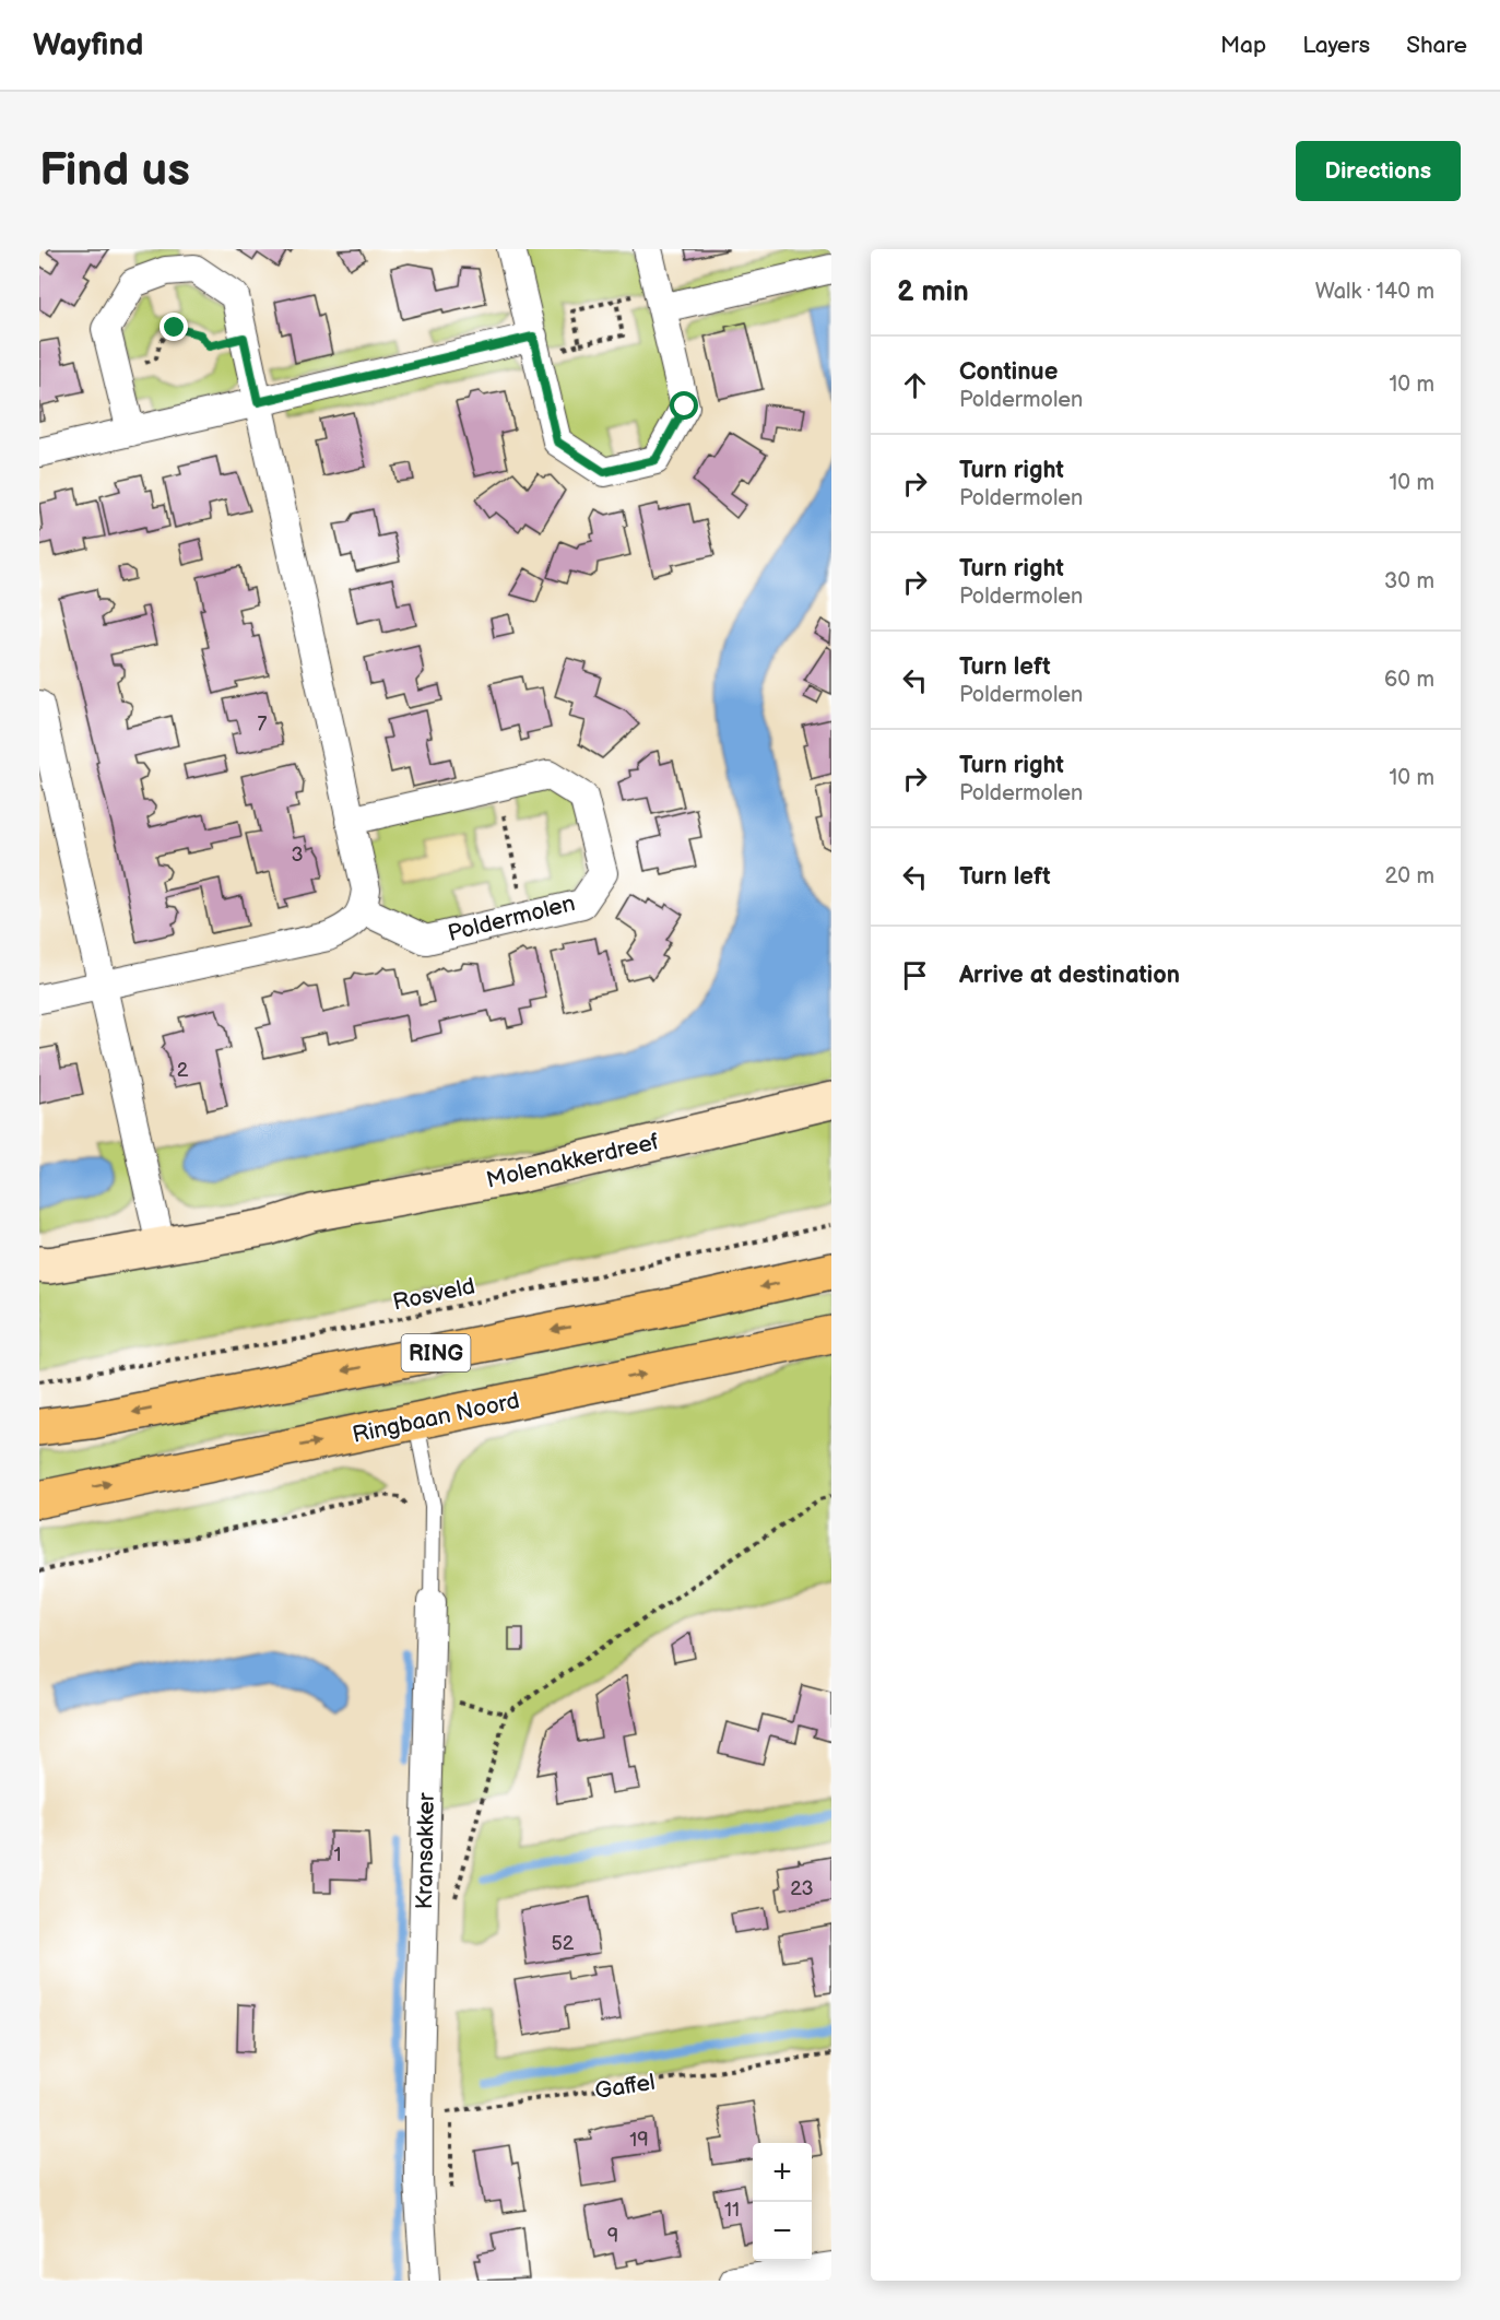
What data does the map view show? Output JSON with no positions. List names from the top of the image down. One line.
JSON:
{"streets":{"main road":["RING","Ringbaan Noord"],"street":["Poldermolen","Molenakkerdreef","Kransakker"],"path":["Rosveld","Gaffel"]},"crossings":[["Ringbaan Noord","Kransakker"],["Kransakker","Gaffel"]],"house_numbers":["7","3","2","1","23","52","19","11","9"],"page":{"header":"Wayfind","nav":["Map","Layers","Share"],"buttons":"Directions","title":"Find us","heading":["2 min","Walk · 140 m"],"list":[["Continue","Poldermolen","10 m"],["Turn right","Poldermolen","10 m"],["Turn right","Poldermolen","30 m"],["Turn left","Poldermolen","60 m"],["Turn right","Poldermolen","10 m"],["Turn left","20 m"],"Arrive at destination"],"map_buttons":["+","−"]}}
